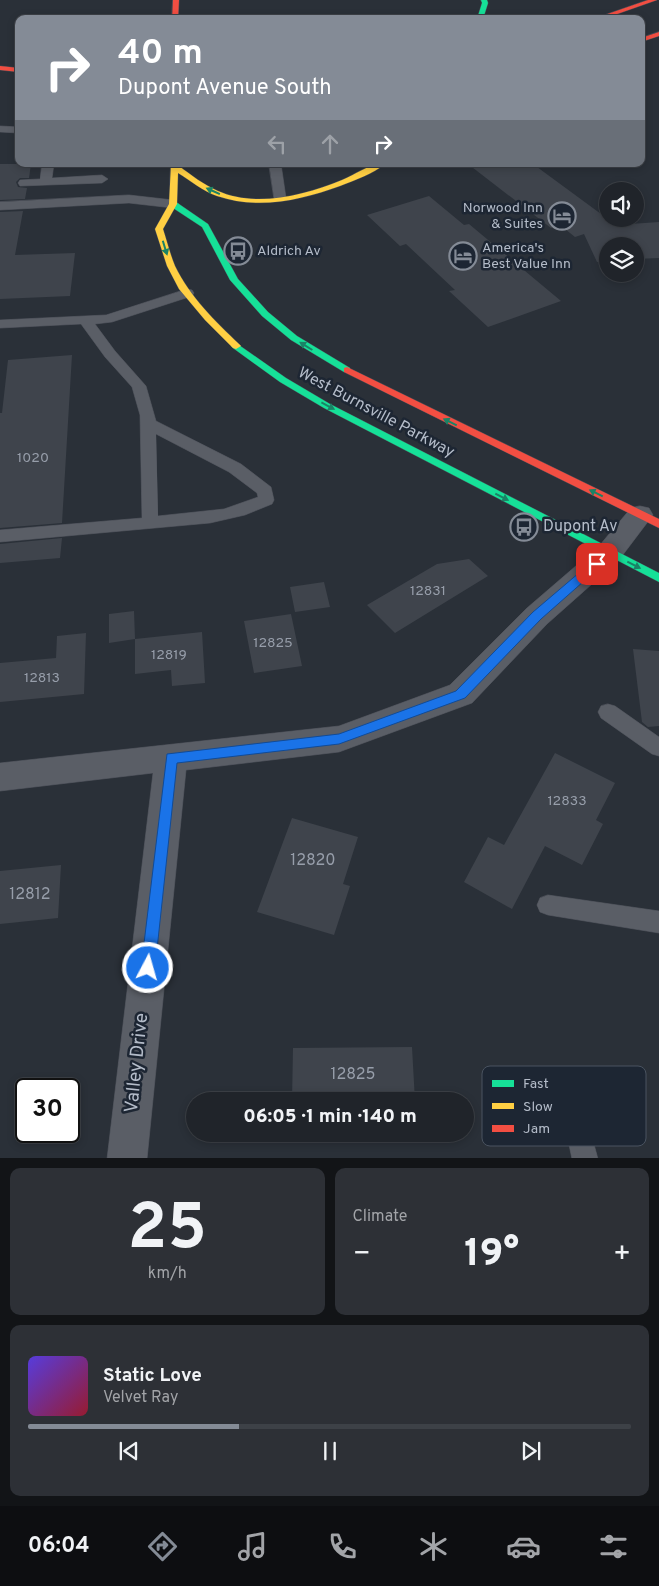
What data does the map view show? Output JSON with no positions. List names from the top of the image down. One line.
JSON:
{"streets":{"main road":["West Burnsville Parkway"],"street":["Valley Drive"]},"places":{"hotel":["Norwood Inn & Suites","America's Best Value Inn"],"bus stop":["Aldrich Av","Dupont Av"]},"house_numbers":["1020","12831","12825","12819","12813","12833","12820","12812","12825"],"legend":["Fast","Slow","Jam"],"page":{"turn":["40 m","Dupont Avenue South"],"limit":"30","trip":"06:05 · 1 min · 140 m","tile":[["25","km/h"],"Climate"],"heat":["−","19°","+"],"song":["Static Love","Velvet Ray"],"tabs":"06:04"}}
